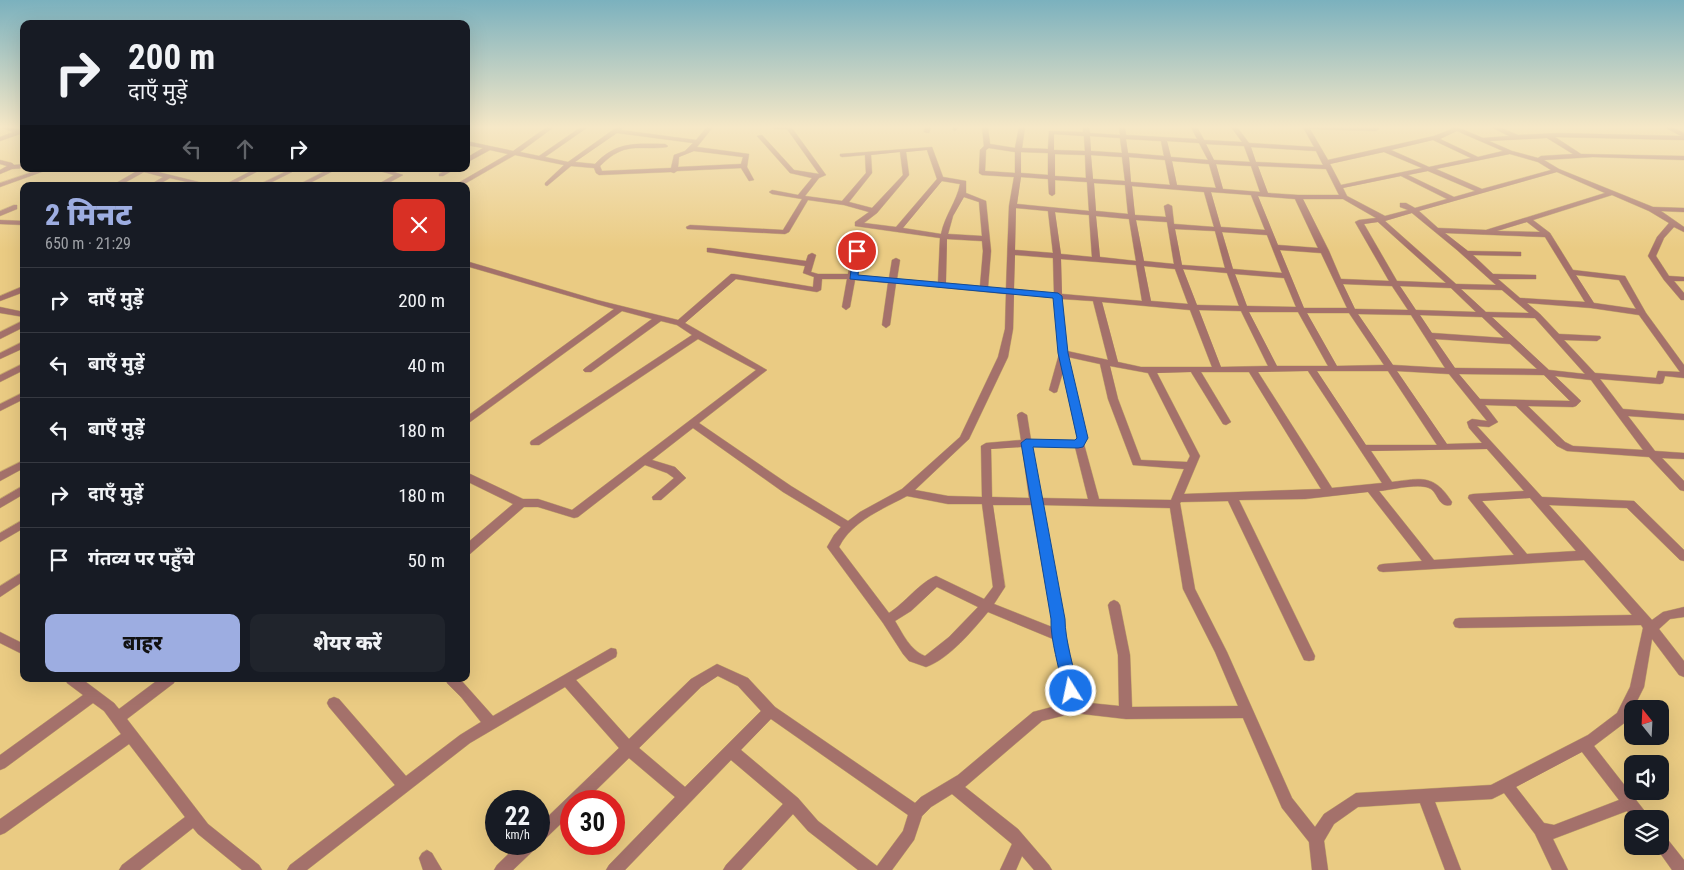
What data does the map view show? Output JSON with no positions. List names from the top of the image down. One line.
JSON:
{"north":"top","page":{"turn":["200 m","दाएँ मुड़ें"],"heading":["2 मिनट","650 m · 21:29"],"list":[{"name":"दाएँ मुड़ें","value":"200 m"},{"name":"बाएँ मुड़ें","value":"40 m"},{"name":"बाएँ मुड़ें","value":"180 m"},{"name":"दाएँ मुड़ें","value":"180 m"},{"name":"गंतव्य पर पहुँचे","value":"50 m"}],"buttons":["बाहर","शेयर करें"],"speed":"22 km/h","limit":"30"}}
